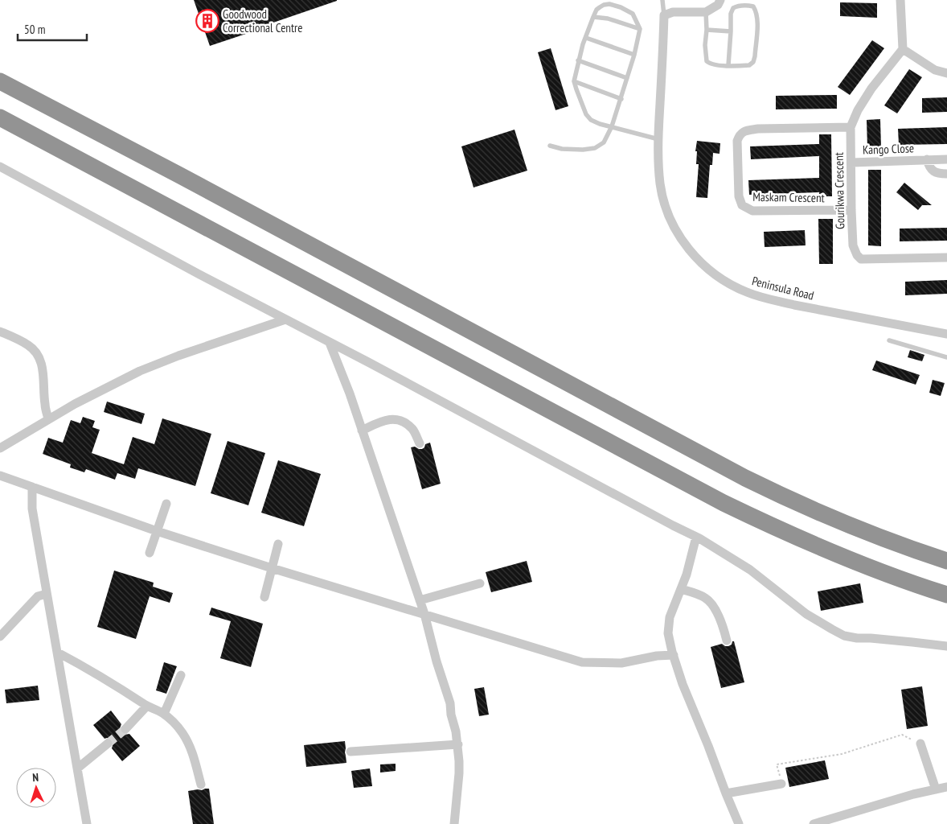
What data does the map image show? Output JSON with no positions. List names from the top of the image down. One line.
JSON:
{"streets":{"street":["Kango Close","Gourikwa Crescent","Maskam Crescent","Peninsula Road"]},"crossings":[["Kango Close","Gourikwa Crescent"],["Gourikwa Crescent","Maskam Crescent"]],"places":{"building":["Goodwood Correctional Centre"]},"scale_bar":"50 m","north":"top"}
